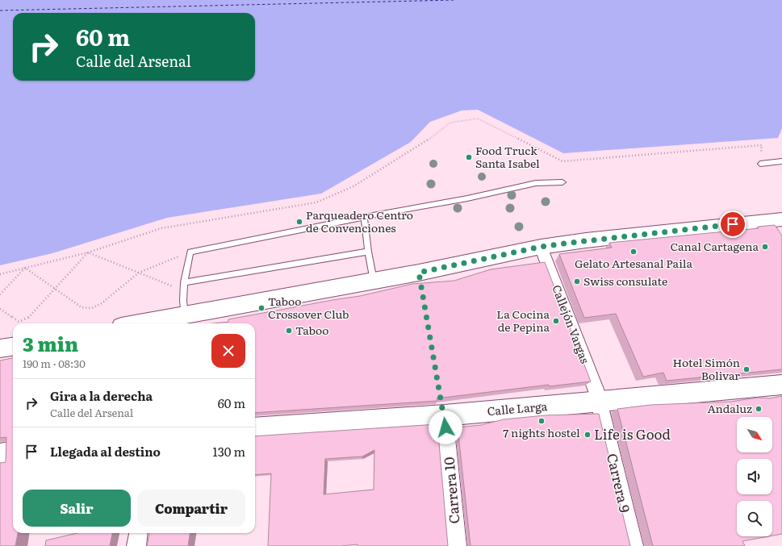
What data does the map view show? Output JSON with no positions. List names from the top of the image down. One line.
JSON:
{"streets":{"main road":["Calle Larga"],"street":["Callejón Vargas","Carrera 9","Carrera 10"]},"crossings":[["Callejón Vargas","Calle Larga"],["Callejón Vargas","Carrera 9"],["Calle Larga","Carrera 9"],["Calle Larga","Carrera 10"]],"places":["Food Truck Santa Isabel","Parqueadero Centro de Convenciones","Canal Cartagena","Gelato Artesanal Paila","Swiss consulate","Taboo Crossover Club","La Cocina de Pepina","Taboo","Hotel Simón Bolivar","Andaluz","7 nights hostel","Life is Good"],"north":"bottom right","page":{"turn":["60 m","Calle del Arsenal"],"heading":["3 min","190 m · 08:30"],"list":[{"name":"Gira a la derecha","note":"Calle del Arsenal","value":"60 m"},{"name":"Llegada al destino","value":"130 m"}],"buttons":["Salir","Compartir"]}}
